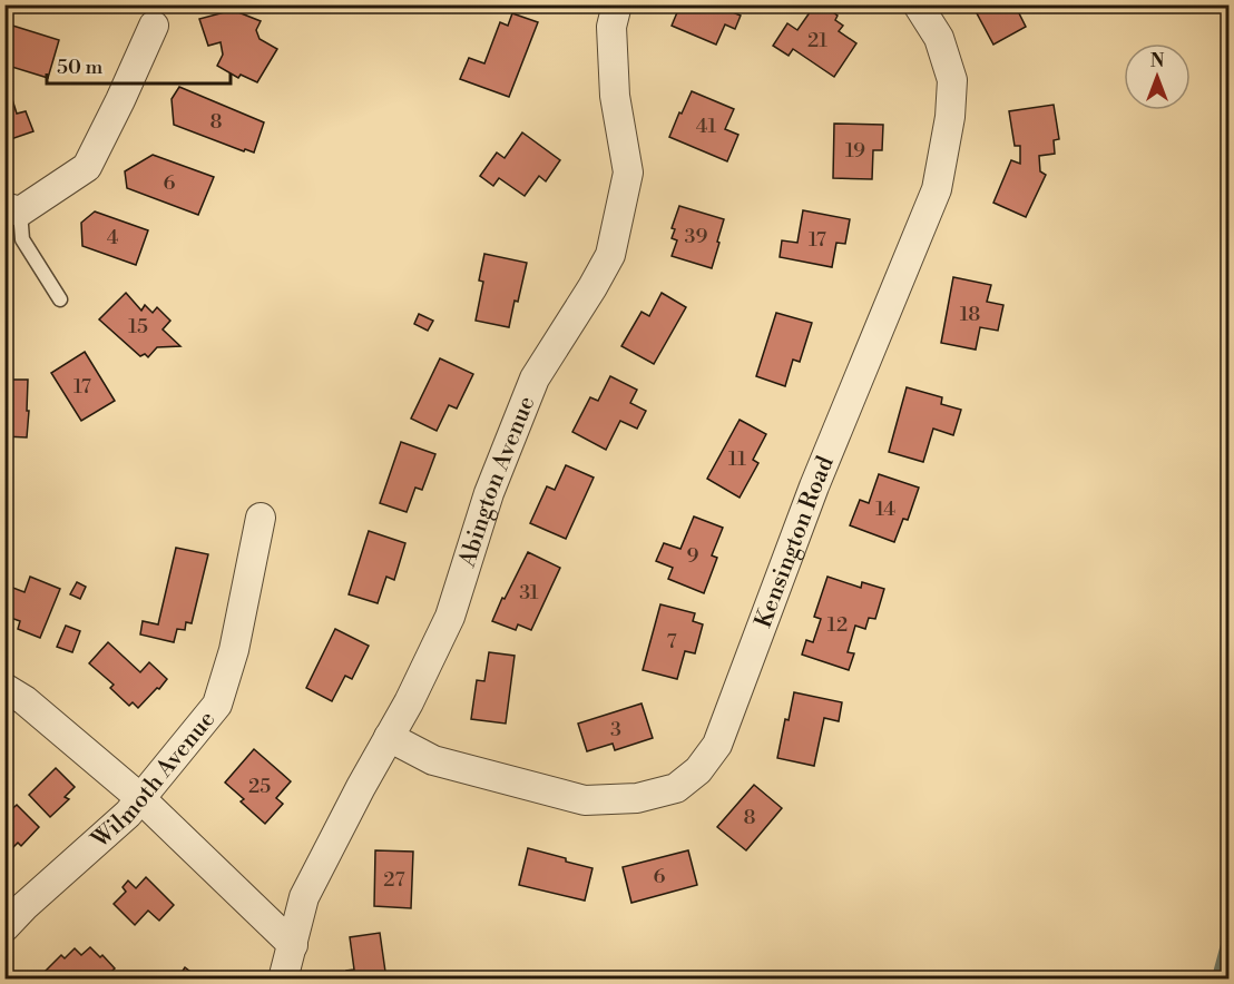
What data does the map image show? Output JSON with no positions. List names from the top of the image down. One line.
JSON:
{"streets":{"street":["Abington Avenue","Kensington Road","Wilmoth Avenue"]},"crossings":[["Abington Avenue","Kensington Road"]],"house_numbers":["21","8","41","19","6","39","4","17","18","15","17","11","14","9","31","12","7","3","25","8","6","27"],"scale_bar":"50 m","north":"top"}
